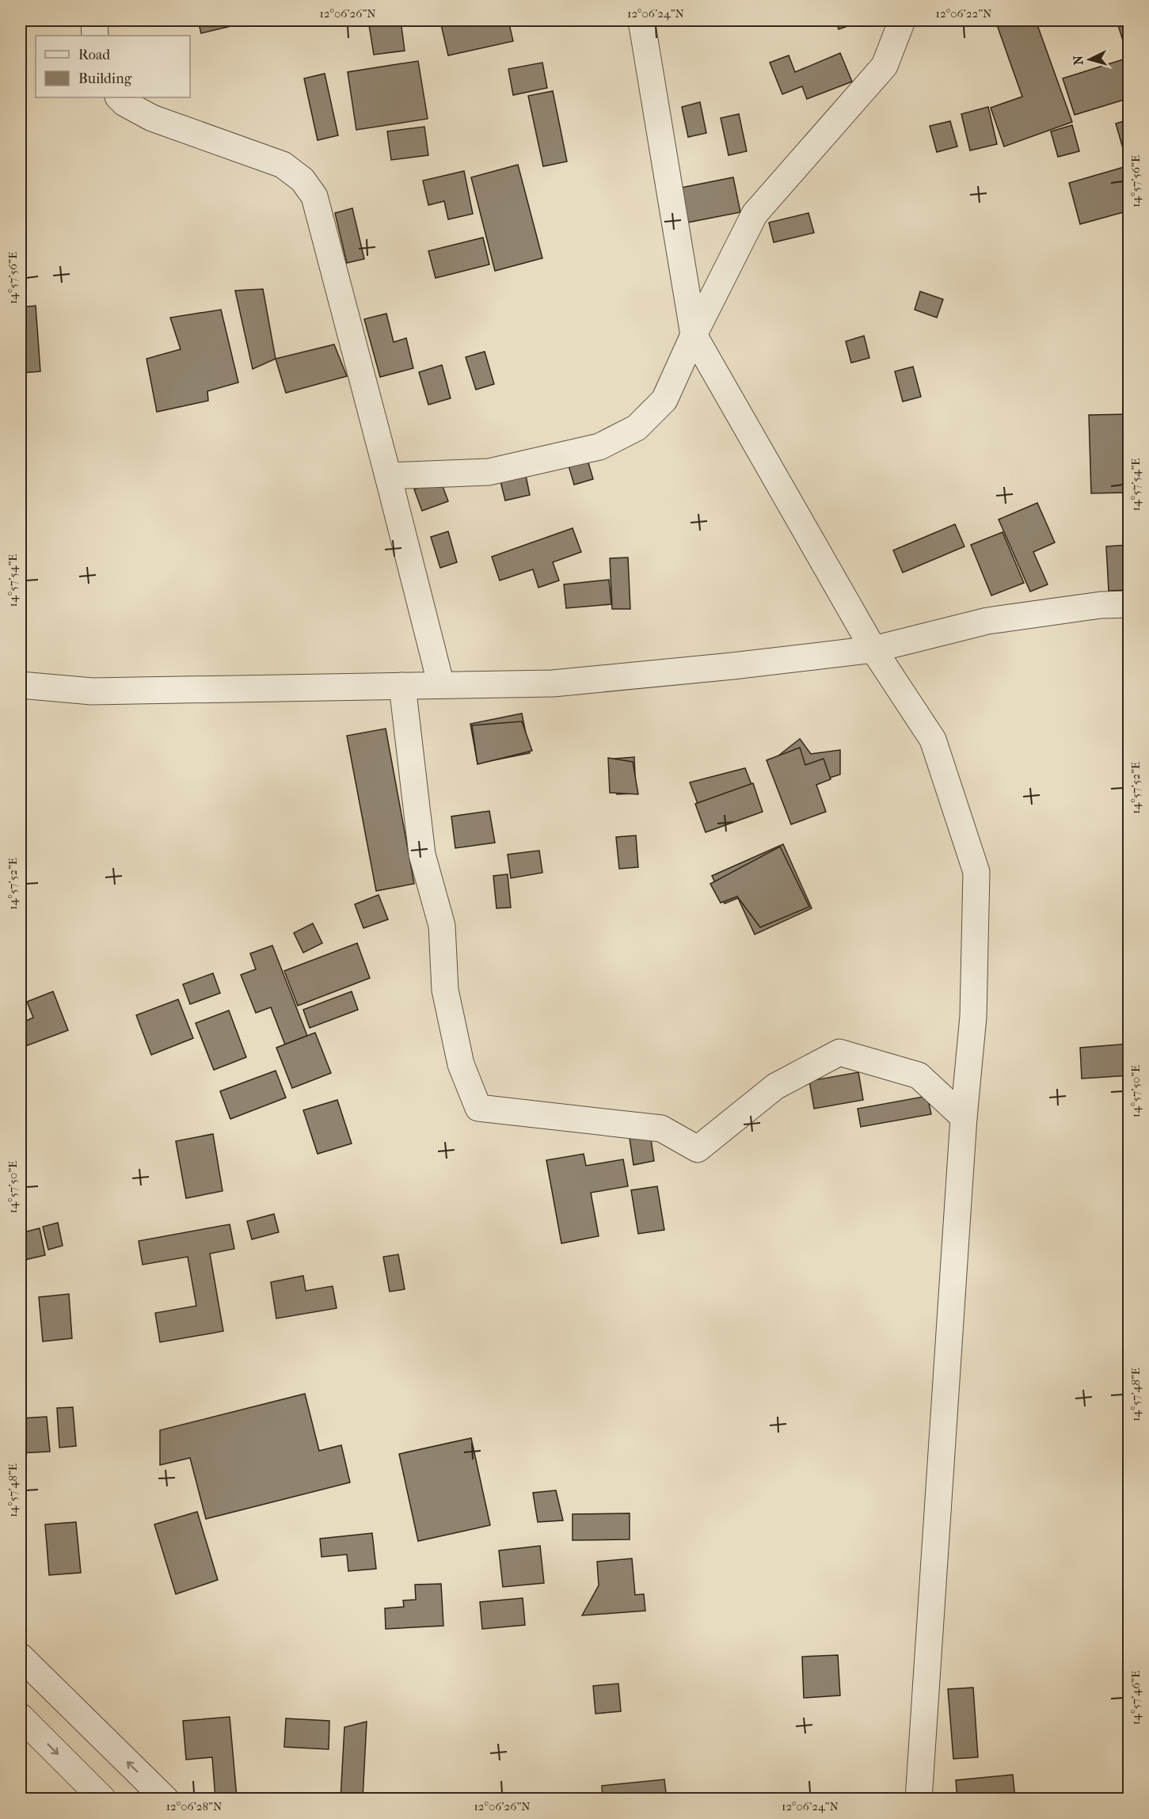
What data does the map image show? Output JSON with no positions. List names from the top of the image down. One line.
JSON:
{"legend":["Road","Building"],"north":"left","coordinates":["12°06'26\"N","12°06'24\"N","12°06'22\"N","14°57'56\"E","14°57'54\"E","14°57'52\"E","14°57'50\"E","14°57'48\"E","14°57'46\"E","12°06'28\"N"]}
